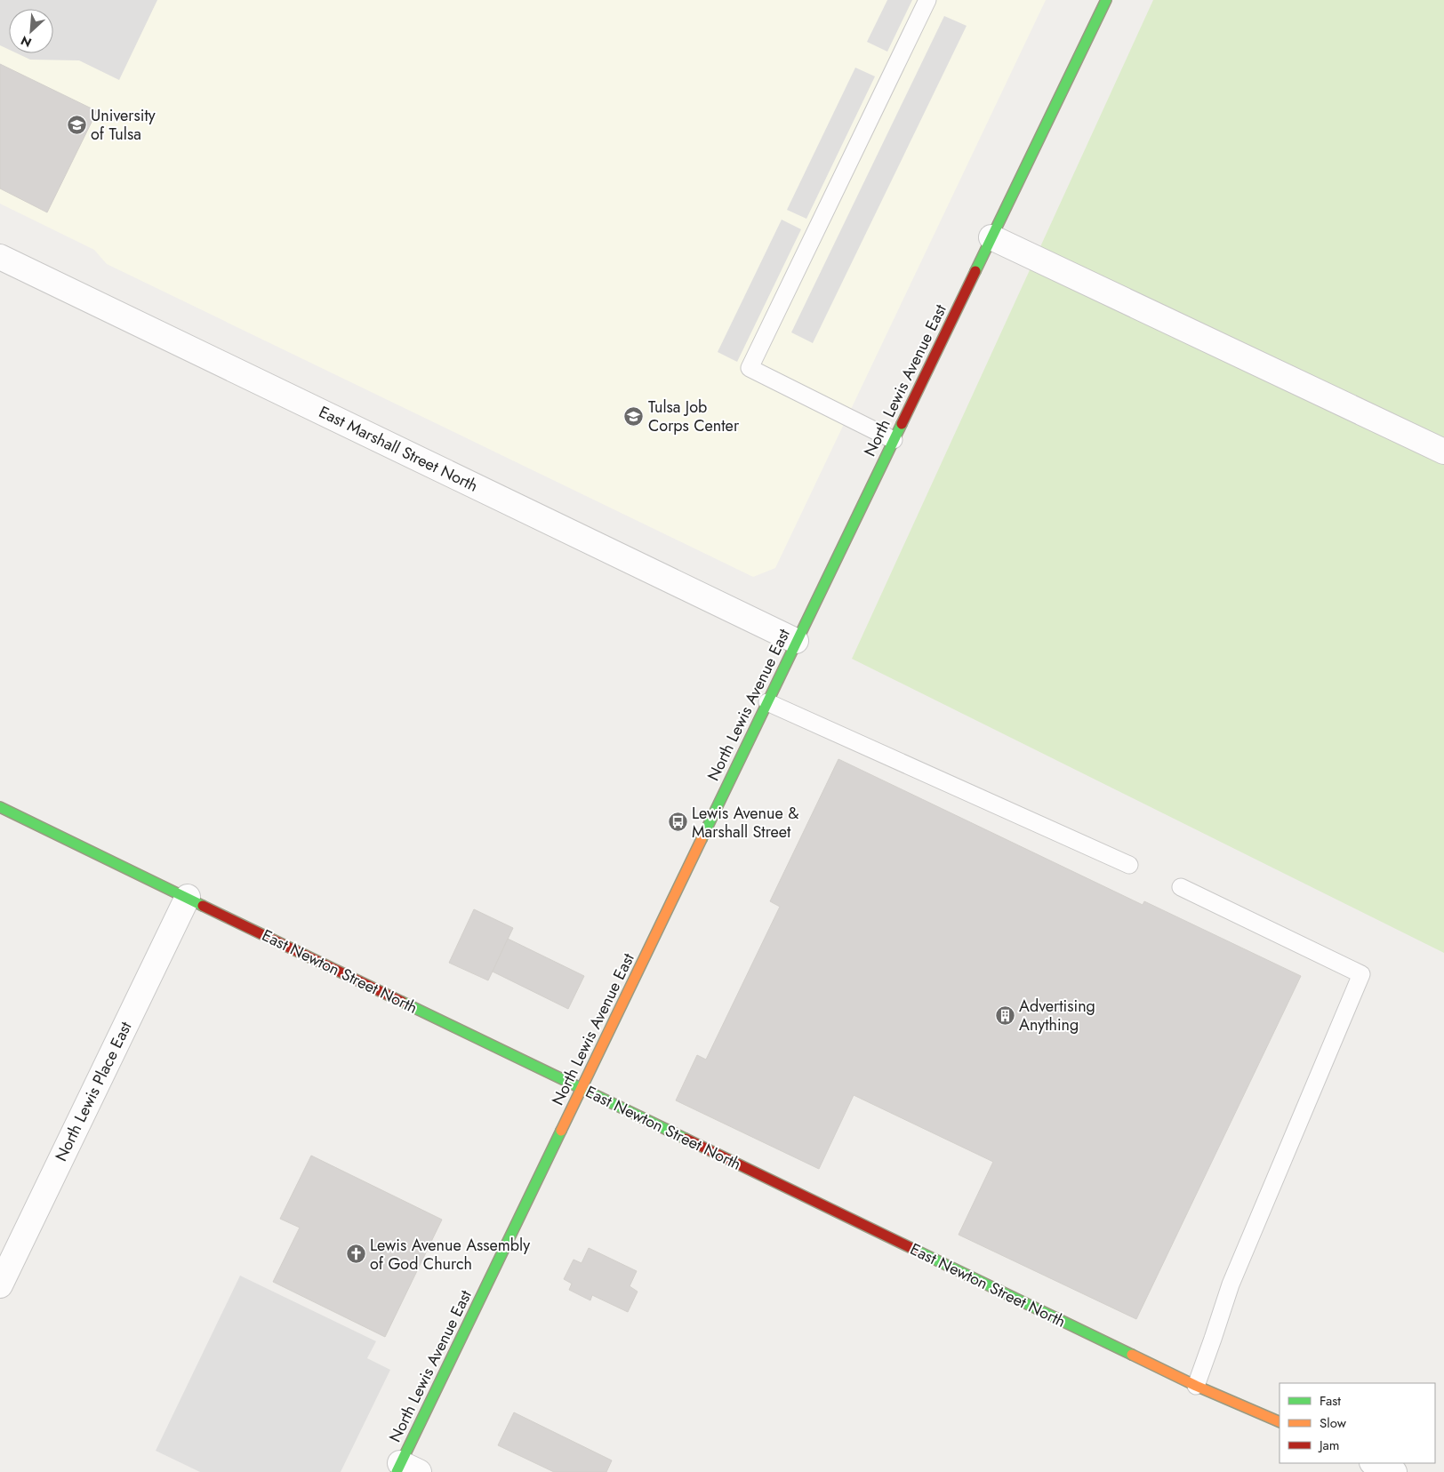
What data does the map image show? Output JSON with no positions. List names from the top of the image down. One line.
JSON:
{"streets":{"main road":["North Lewis Avenue East","East Newton Street North"],"street":["East Marshall Street North","North Lewis Place East"]},"crossings":[["North Lewis Avenue East","East Marshall Street North"],["North Lewis Avenue East","East Newton Street North"],["East Newton Street North","North Lewis Place East"]],"places":{"school or university":["University of Tulsa","Tulsa Job Corps Center"],"bus stop":["Lewis Avenue & Marshall Street"],"building":["Advertising Anything"],"church":["Lewis Avenue Assembly of God Church"]},"legend":["Fast","Slow","Jam"],"north":"bottom left"}
